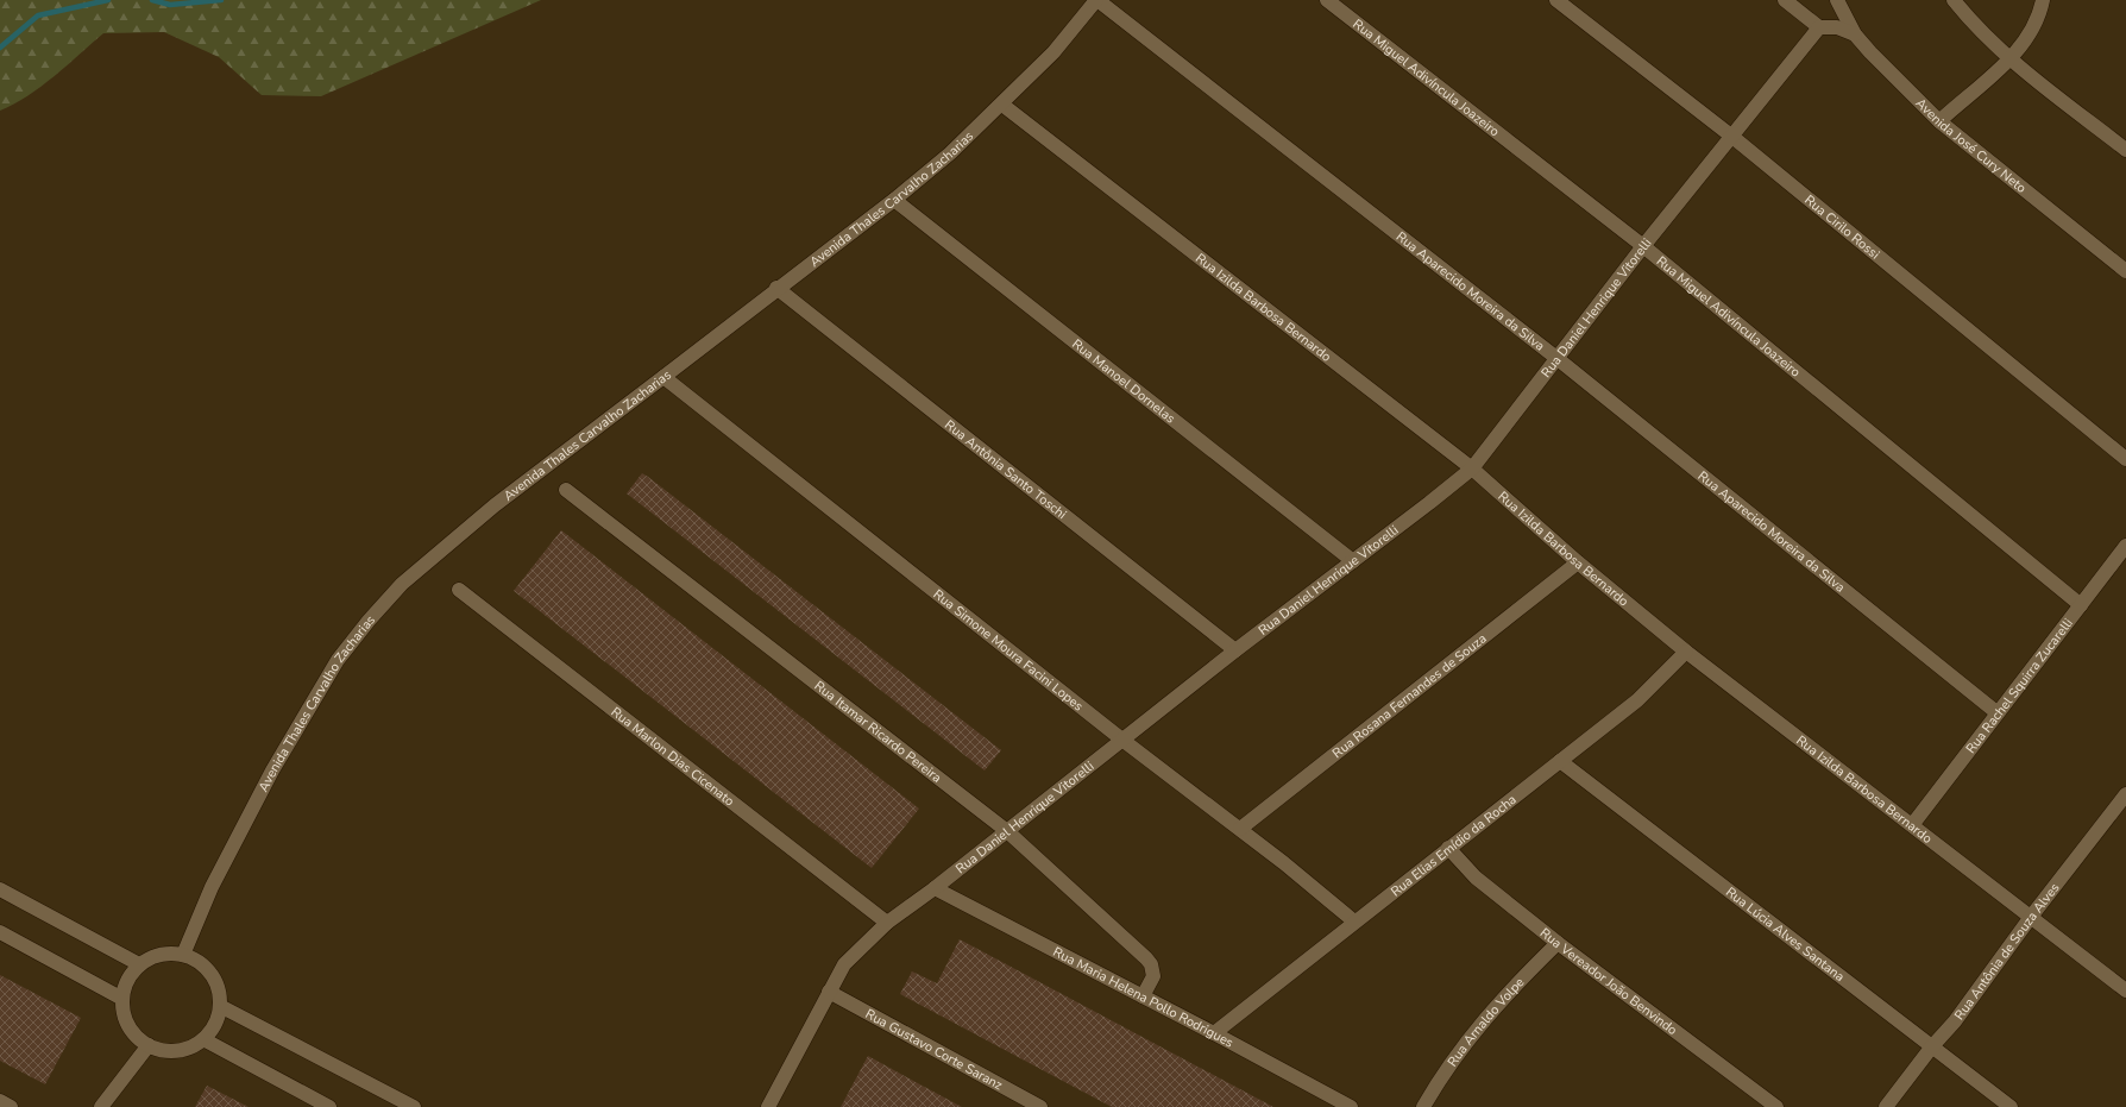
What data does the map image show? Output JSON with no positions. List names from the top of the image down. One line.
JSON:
{"streets":{"street":["Rua Miguel Adivíncula Joazeiro","Avenida José Cury Neto","Avenida Thales Carvalho Zacharias","Rua Cirilo Rossi","Rua Aparecido Moreira da Silva","Rua Izilda Barbosa Bernardo","Rua Daniel Henrique Vitorelli","Rua Manoel Dornelas","Rua Antônia Santo Toschi","Rua Simone Moura Facini Lopes","Rua Rachel Squirra Zucarelli","Rua Rosana Fernandes de Souza","Rua Itamar Ricardo Pereira","Rua Marlon Dias Cicenato","Rua Elias Emídio da Rocha","Rua Lúcia Alves Santana","Rua Antônia de Souza Alves","Rua Vereador João Benvindo","Rua Maria Helena Pollo Rodrigues","Rua Arnaldo Volpe","Rua Gustavo Corte Saranz"]},"crossings":[["Rua Miguel Adivíncula Joazeiro","Rua Daniel Henrique Vitorelli"],["Rua Miguel Adivíncula Joazeiro","Rua Rachel Squirra Zucarelli"],["Avenida Thales Carvalho Zacharias","Rua Aparecido Moreira da Silva"],["Avenida Thales Carvalho Zacharias","Rua Izilda Barbosa Bernardo"],["Avenida Thales Carvalho Zacharias","Rua Manoel Dornelas"],["Avenida Thales Carvalho Zacharias","Rua Antônia Santo Toschi"],["Avenida Thales Carvalho Zacharias","Rua Simone Moura Facini Lopes"],["Rua Cirilo Rossi","Rua Daniel Henrique Vitorelli"],["Rua Aparecido Moreira da Silva","Rua Daniel Henrique Vitorelli"],["Rua Aparecido Moreira da Silva","Rua Rachel Squirra Zucarelli"],["Rua Izilda Barbosa Bernardo","Rua Daniel Henrique Vitorelli"],["Rua Izilda Barbosa Bernardo","Rua Rachel Squirra Zucarelli"],["Rua Izilda Barbosa Bernardo","Rua Rosana Fernandes de Souza"],["Rua Izilda Barbosa Bernardo","Rua Elias Emídio da Rocha"],["Rua Izilda Barbosa Bernardo","Rua Antônia de Souza Alves"],["Rua Daniel Henrique Vitorelli","Rua Manoel Dornelas"],["Rua Daniel Henrique Vitorelli","Rua Antônia Santo Toschi"],["Rua Daniel Henrique Vitorelli","Rua Simone Moura Facini Lopes"],["Rua Daniel Henrique Vitorelli","Rua Itamar Ricardo Pereira"],["Rua Daniel Henrique Vitorelli","Rua Marlon Dias Cicenato"],["Rua Daniel Henrique Vitorelli","Rua Maria Helena Pollo Rodrigues"],["Rua Daniel Henrique Vitorelli","Rua Gustavo Corte Saranz"],["Rua Simone Moura Facini Lopes","Rua Rosana Fernandes de Souza"],["Rua Simone Moura Facini Lopes","Rua Elias Emídio da Rocha"],["Rua Itamar Ricardo Pereira","Rua Maria Helena Pollo Rodrigues"],["Rua Elias Emídio da Rocha","Rua Lúcia Alves Santana"],["Rua Elias Emídio da Rocha","Rua Vereador João Benvindo"],["Rua Elias Emídio da Rocha","Rua Maria Helena Pollo Rodrigues"],["Rua Lúcia Alves Santana","Rua Antônia de Souza Alves"],["Rua Vereador João Benvindo","Rua Arnaldo Volpe"]]}
